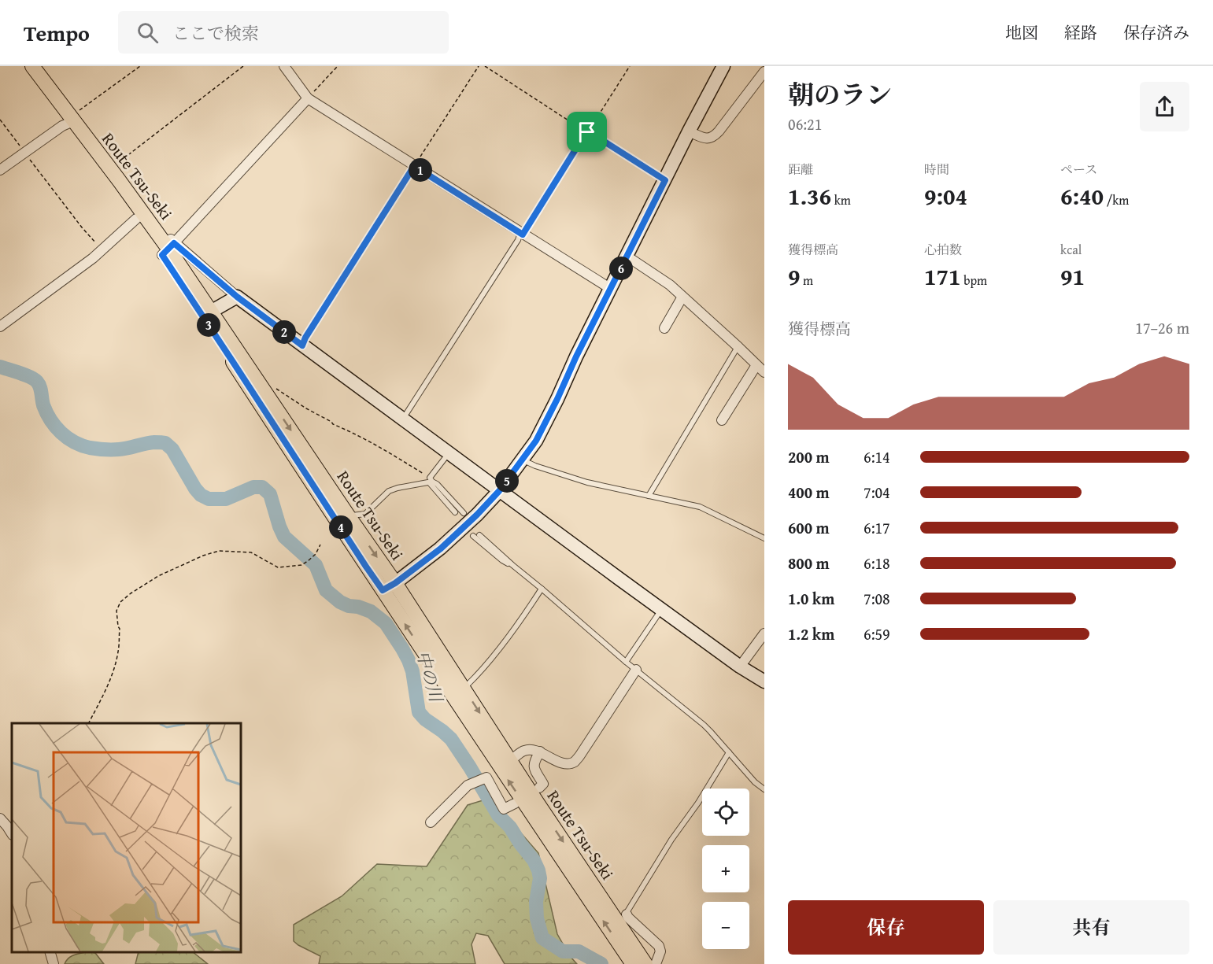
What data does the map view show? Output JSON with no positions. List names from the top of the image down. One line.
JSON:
{"streets":{"main road":["Route Tsu-Seki"]},"water":["中の川"],"page":{"header":"Tempo","search":"ここで検索","nav":["地図","経路","保存済み"],"heading":["朝のラン","06:21"],"stats":[["距離","1.36 km"],["時間","9:04"],["ペース","6:40 /km"],["獲得標高","9 m"],["心拍数","171 bpm"],["kcal","91"]],"pins":["1","6","3","2","5","4"],"chart":["獲得標高","17–26 m"],"list":[{"name":"200 m","note":"6:14"},{"name":"400 m","note":"7:04"},{"name":"600 m","note":"6:17"},{"name":"800 m","note":"6:18"},{"name":"1.0 km","note":"7:08"},{"name":"1.2 km","note":"6:59"}],"map_buttons":["+","−"],"buttons":["保存","共有"]}}
